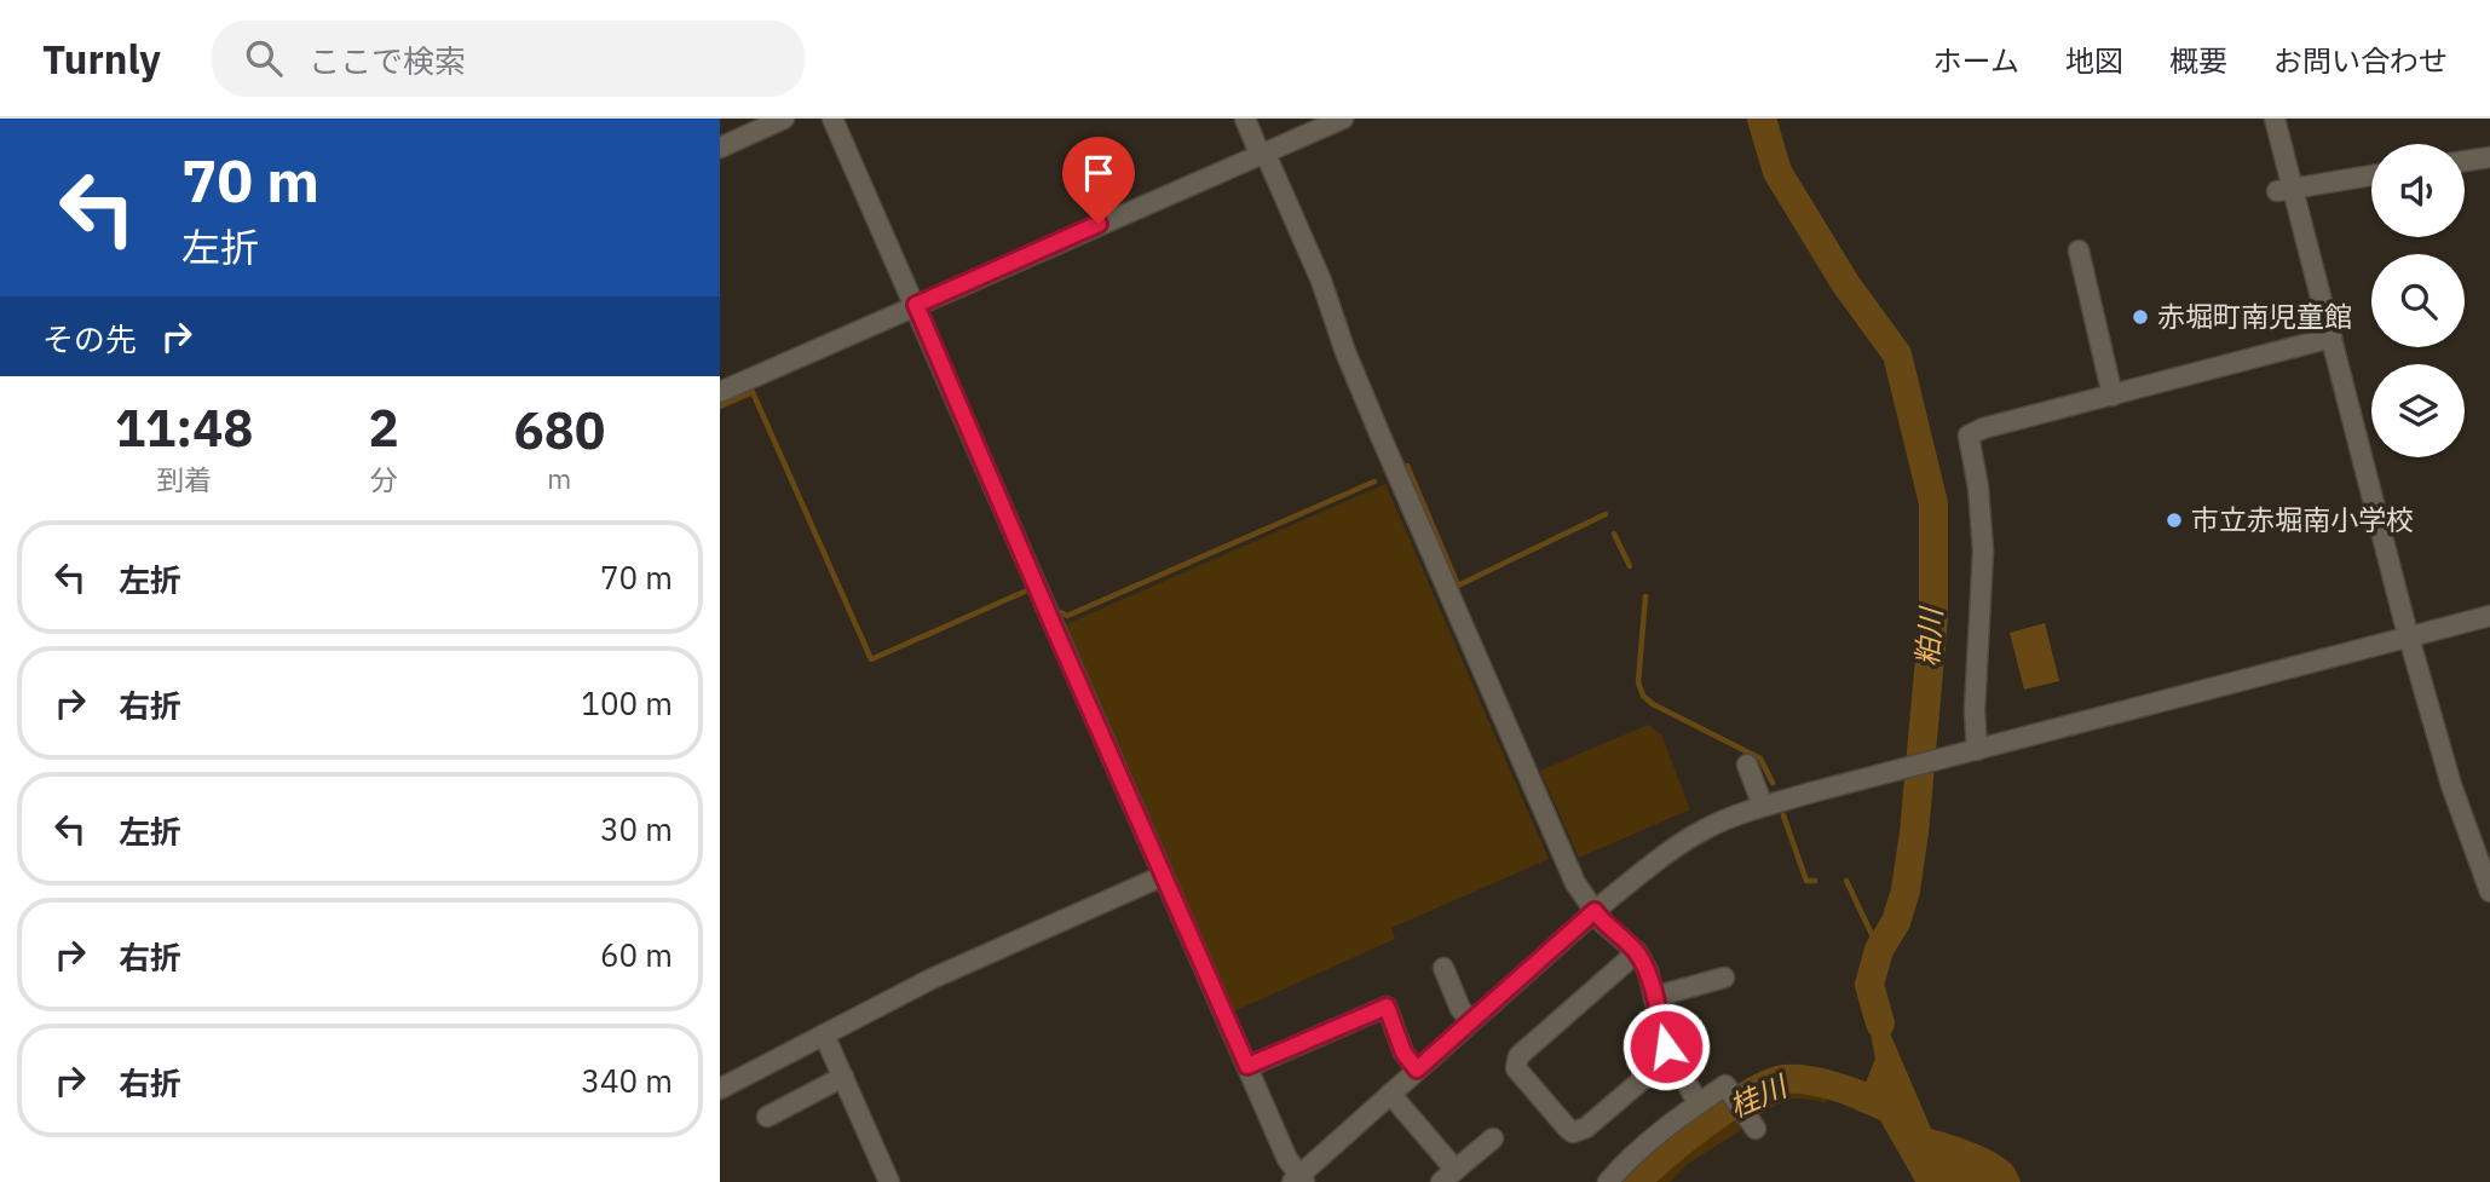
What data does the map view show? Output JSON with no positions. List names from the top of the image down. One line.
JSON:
{"water":["粕川","桂川"],"places":["赤堀町南児童館","市立赤堀南小学校"],"page":{"header":"Turnly","search":"ここで検索","nav":["ホーム","地図","概要","お問い合わせ"],"turn":["70 m","左折"],"then":"その先","eta":["11:48","到着","2","分","680","m"],"list":[{"name":"左折","value":"70 m"},{"name":"右折","value":"100 m"},{"name":"左折","value":"30 m"},{"name":"右折","value":"60 m"},{"name":"右折","value":"340 m"}]}}
